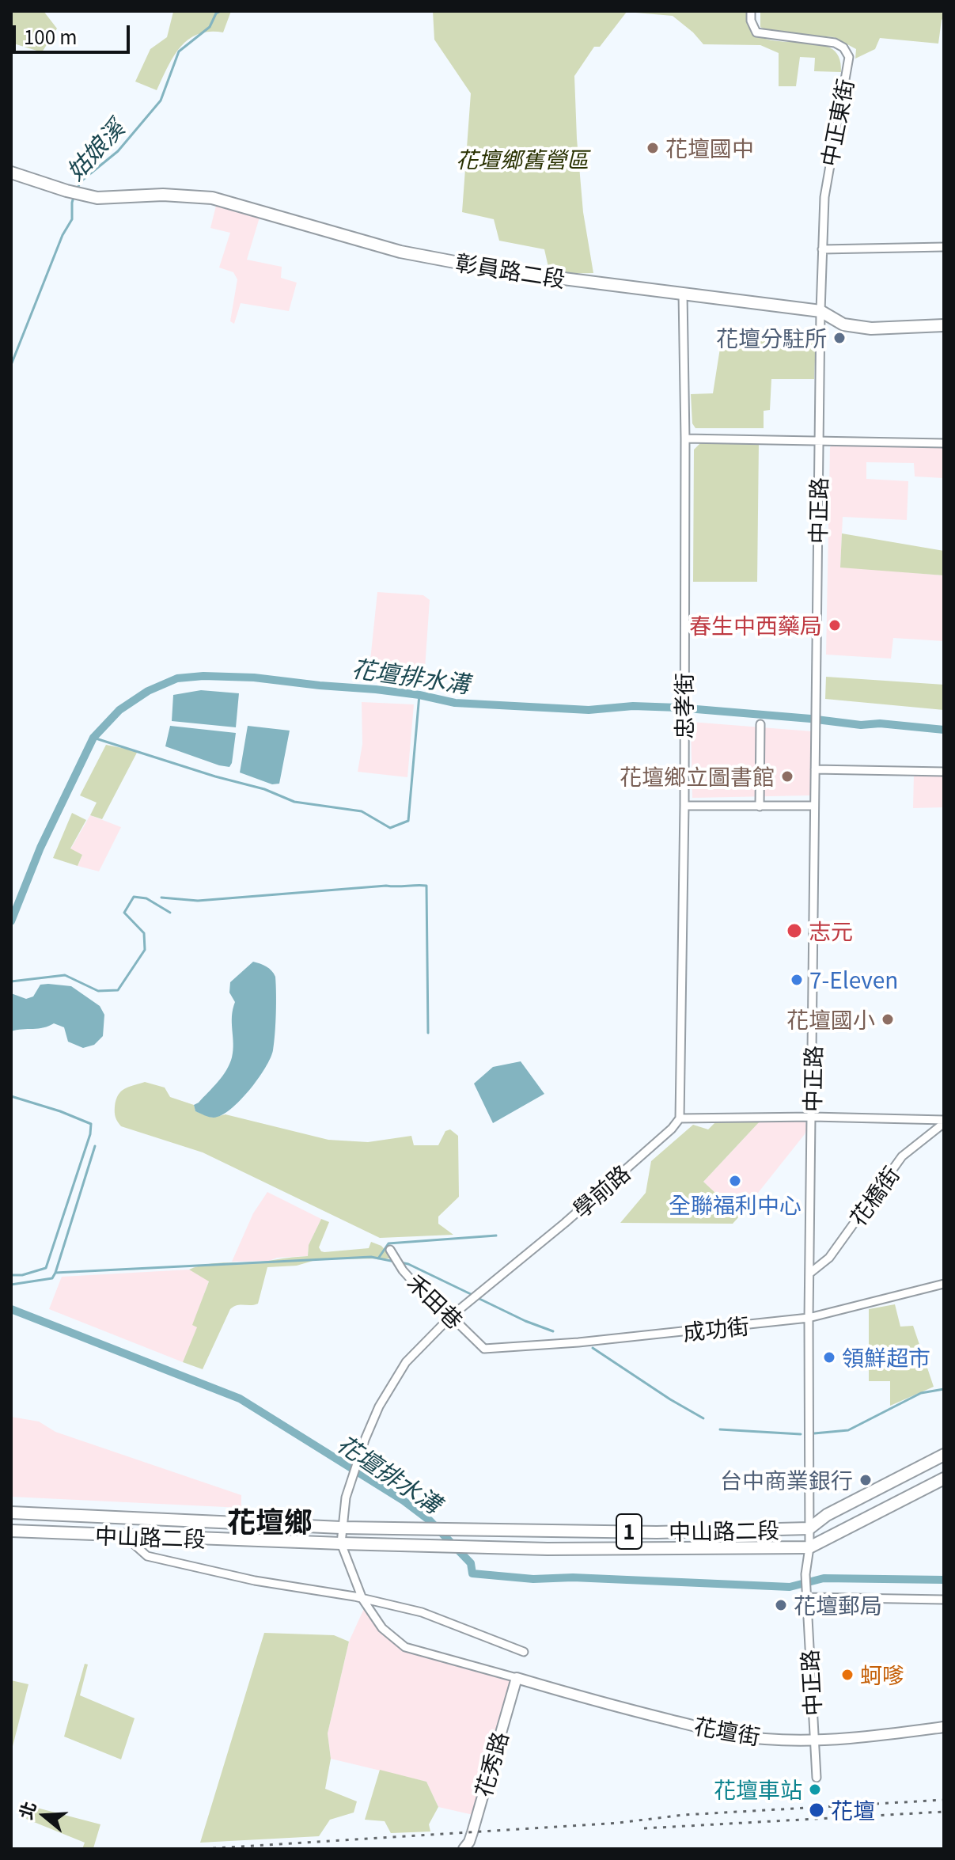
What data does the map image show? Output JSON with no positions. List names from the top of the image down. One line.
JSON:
{"streets":{"main road":["彰員路二段","中山路二段","1"],"street":["中正東街","中正路","忠孝街","學前路","花橋街","禾田巷","成功街","花壇街","花秀路"]},"crossings":[["中正東街","彰員路二段"],["中正東街","中正路"],["彰員路二段","中正路"],["彰員路二段","忠孝街"],["中正路","花橋街"],["中正路","成功街"],["中正路","中山路二段"],["中正路","1"],["中正路","花壇街"],["忠孝街","學前路"],["學前路","禾田巷"],["學前路","中山路二段"],["禾田巷","成功街"],["中山路二段","1"],["花壇街","花秀路"]],"districts":["花壇鄉"],"water":["姑娘溪","花壇排水溝"],"parks":["花壇鄉舊營區"],"places":["花壇國中","花壇分駐所","春生中西藥局","花壇鄉立圖書館","志元","7-Eleven","花壇國小","全聯福利中心","領鮮超市","台中商業銀行","花壇郵局","蚵嗲","花壇車站","花壇"],"scale_bar":"100 m","north":"left"}
